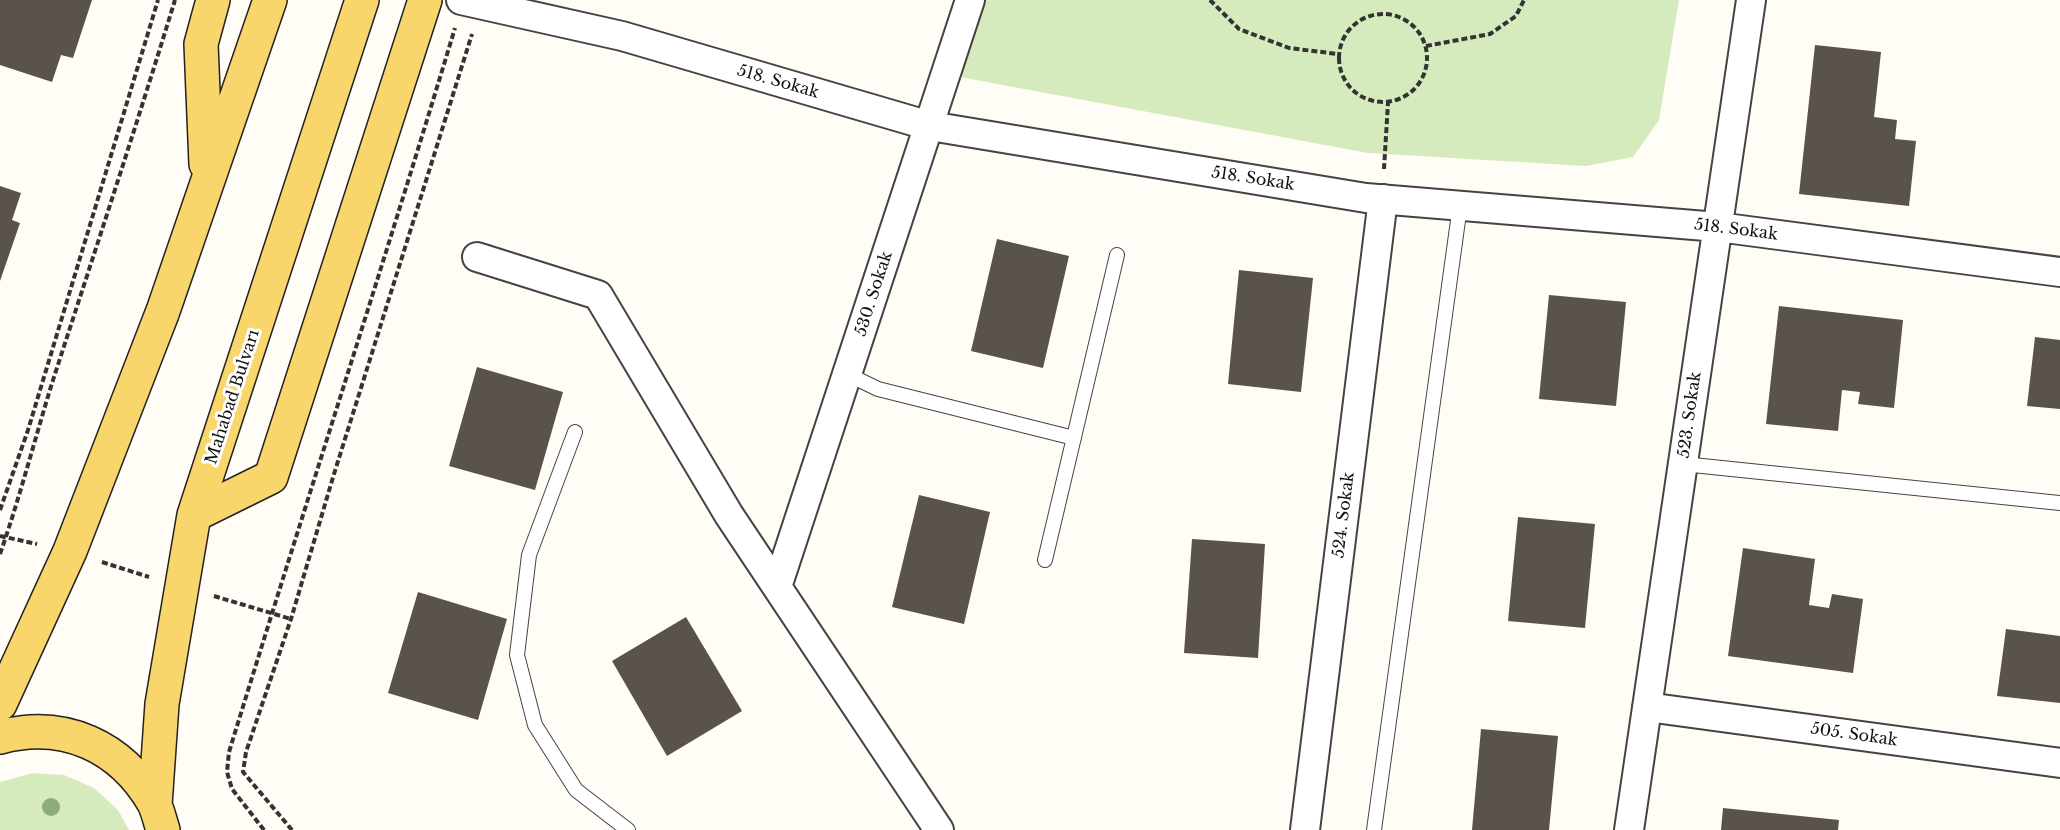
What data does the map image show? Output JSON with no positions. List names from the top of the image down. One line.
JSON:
{"streets":{"main road":["Mahabad Bulvarı"],"street":["518. Sokak","530. Sokak","523. Sokak","524. Sokak","505. Sokak"]},"crossings":[["518. Sokak","530. Sokak"],["518. Sokak","523. Sokak"],["518. Sokak","524. Sokak"],["523. Sokak","505. Sokak"]]}
